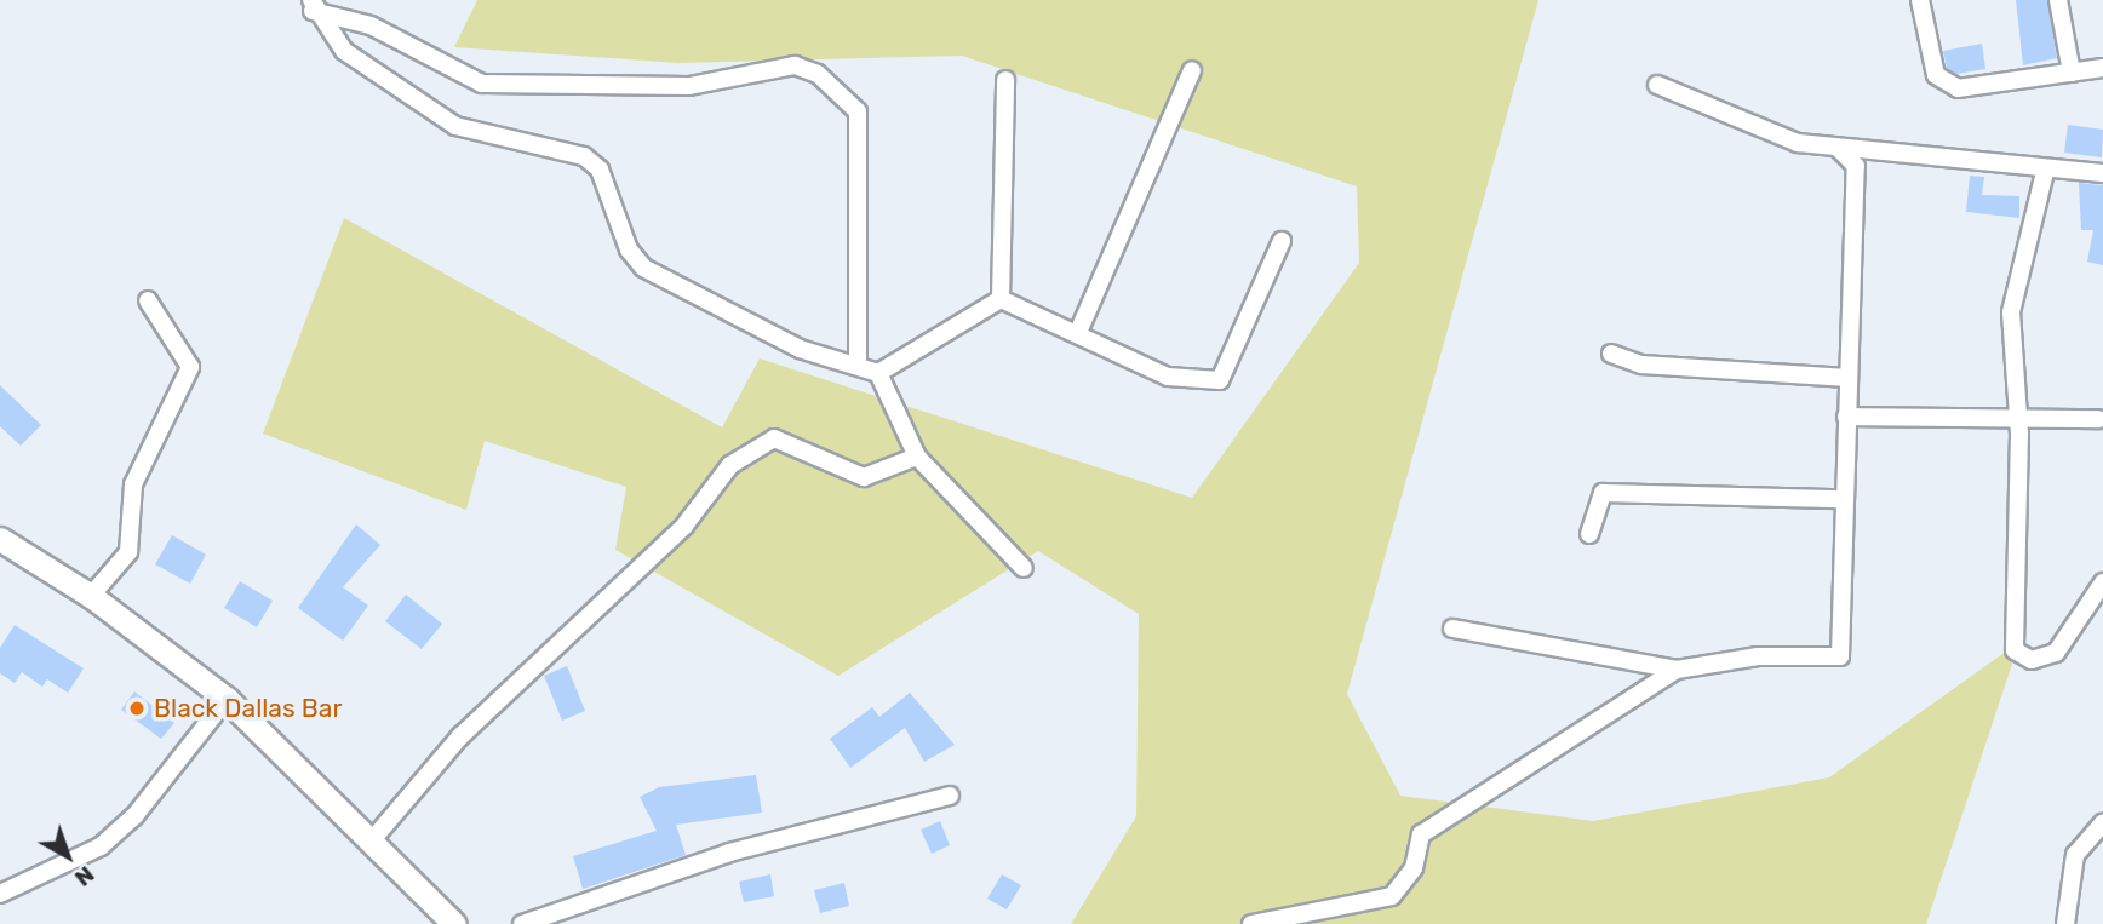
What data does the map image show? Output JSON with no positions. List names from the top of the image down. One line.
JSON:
{"places":["Black Dallas Bar"],"north":"bottom right"}
